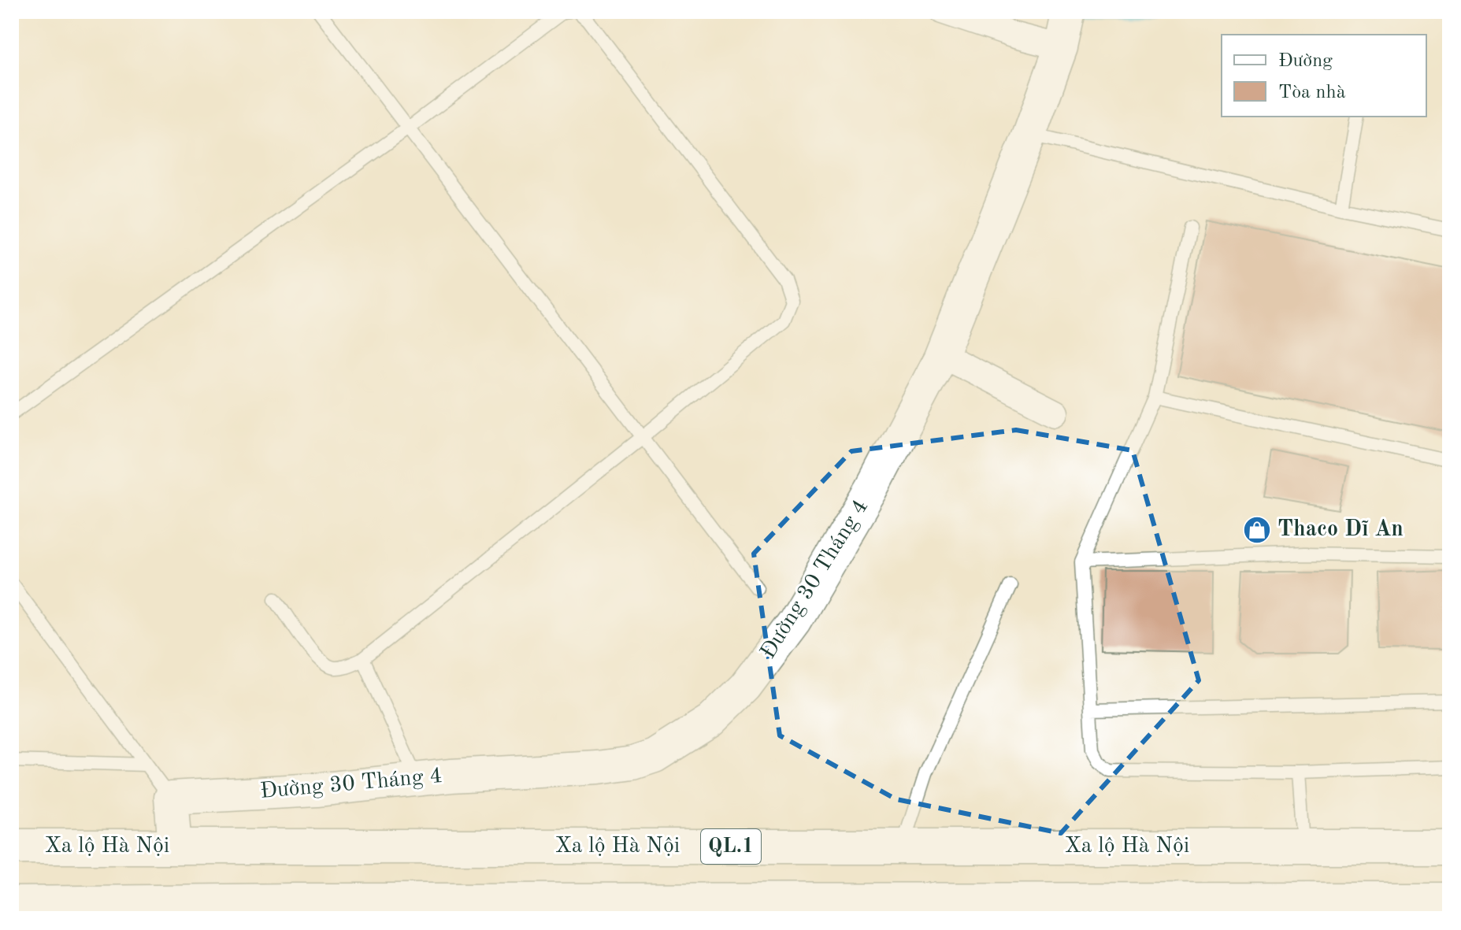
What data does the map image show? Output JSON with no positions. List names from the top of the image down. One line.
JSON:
{"streets":{"highway":["Xa lộ Hà Nội","QL.1"],"street":["Đường 30 Tháng 4"]},"places":{"shop":["Thaco Dĩ An"]},"legend":["Đường","Tòa nhà"]}
